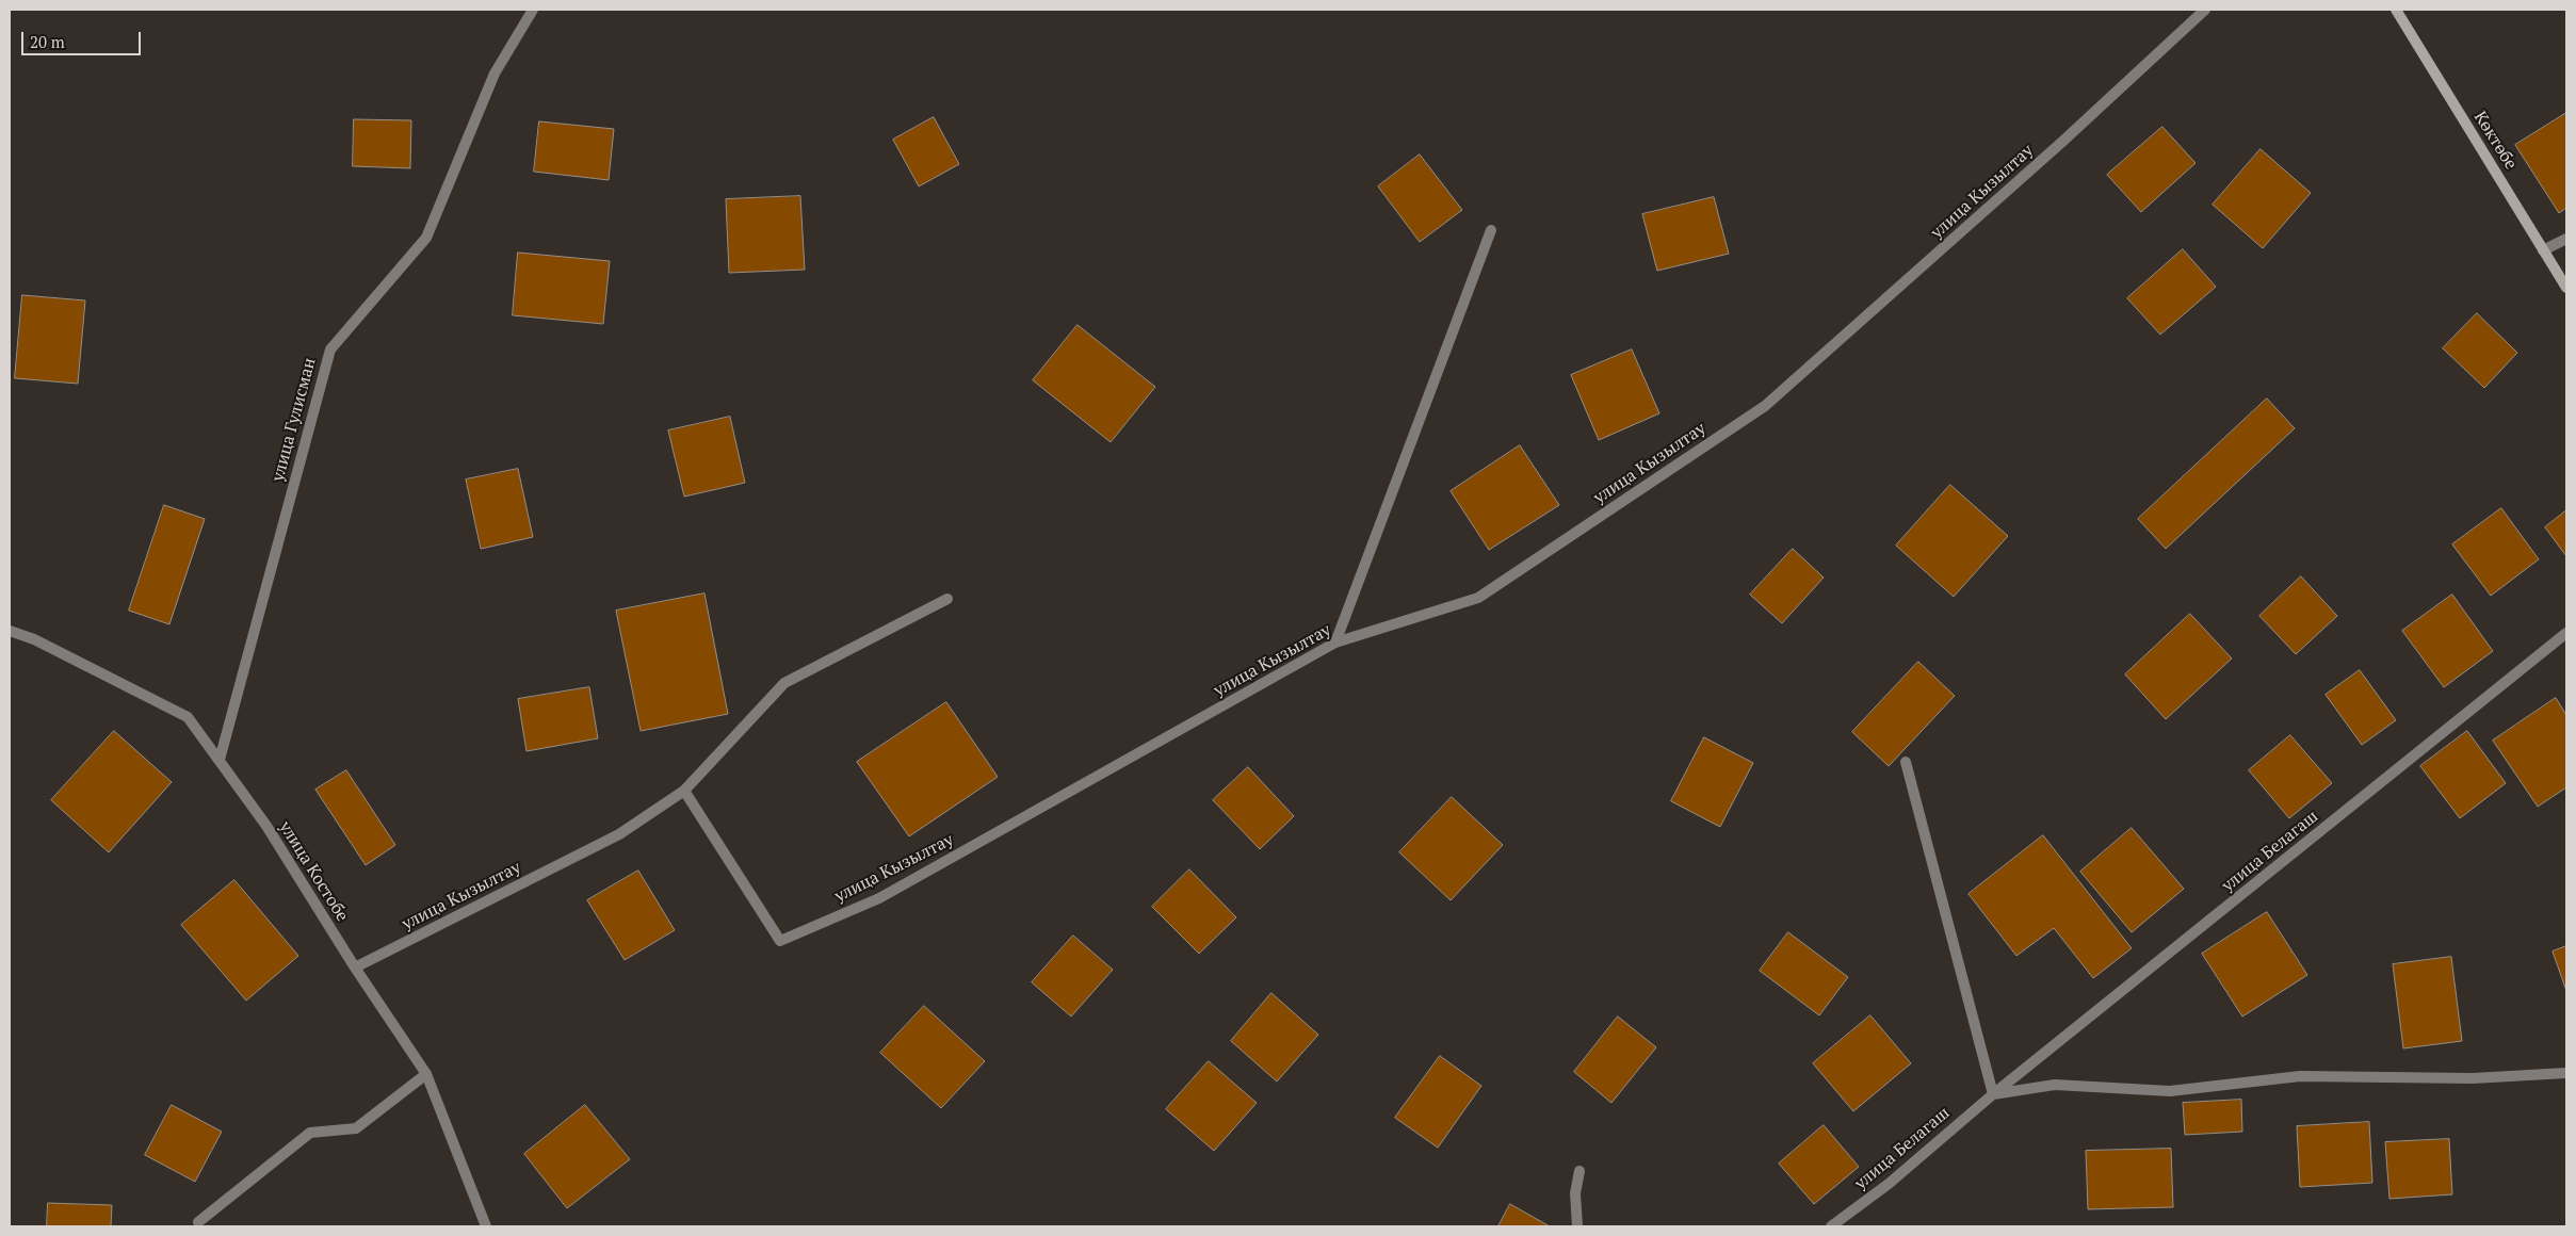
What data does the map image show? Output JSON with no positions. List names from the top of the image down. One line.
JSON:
{"streets":{"street":["Көктөбе","улица Кызылтау","улица Гулисман","улица Белагаш","улица Костобе"]},"crossings":[["улица Кызылтау","улица Костобе"],["улица Гулисман","улица Костобе"]],"scale_bar":"20 m"}
